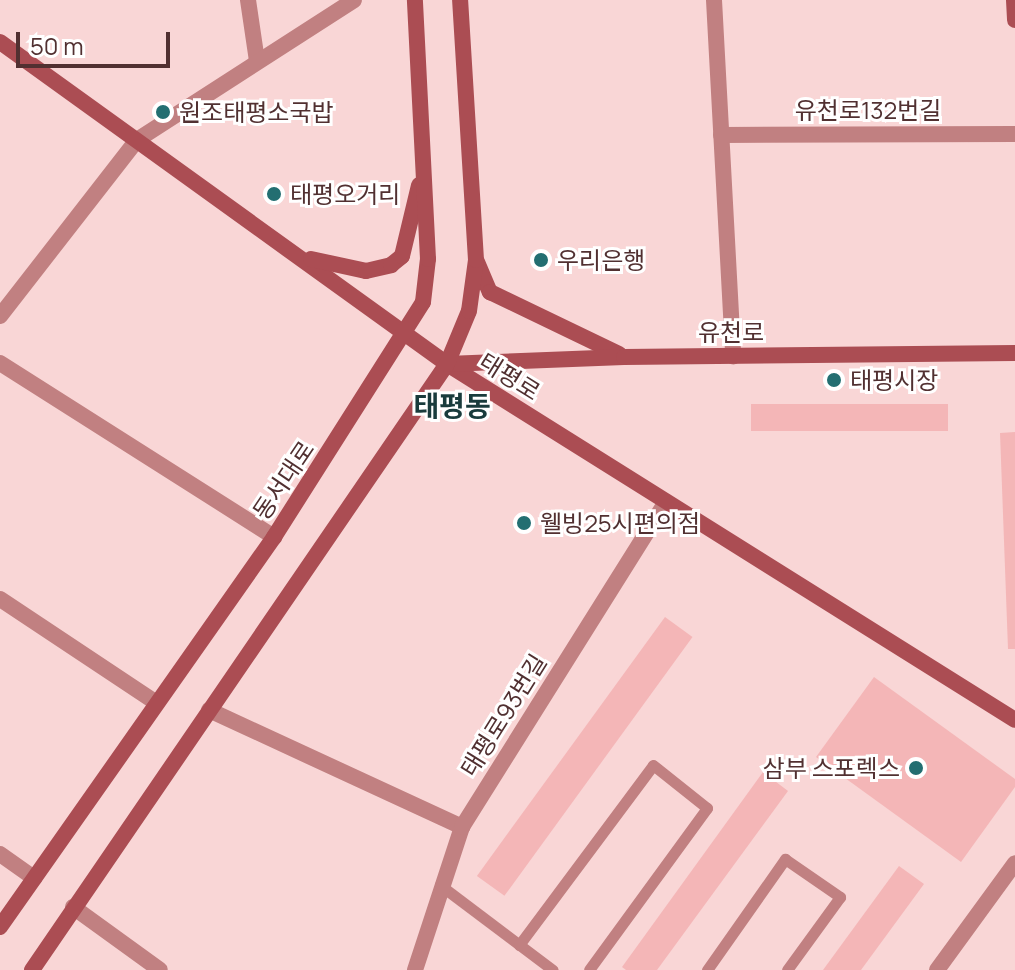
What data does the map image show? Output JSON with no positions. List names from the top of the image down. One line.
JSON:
{"streets":{"street":["유천로132번길","유천로","태평로","동서대로","태평로93번길"]},"crossings":[["유천로","태평로"],["태평로","동서대로"],["태평로","태평로93번길"]],"districts":["태평동"],"places":["원조태평소국밥","태평오거리","우리은행","태평시장","웰빙25시편의점","삼부 스포렉스"],"scale_bar":"50 m"}
